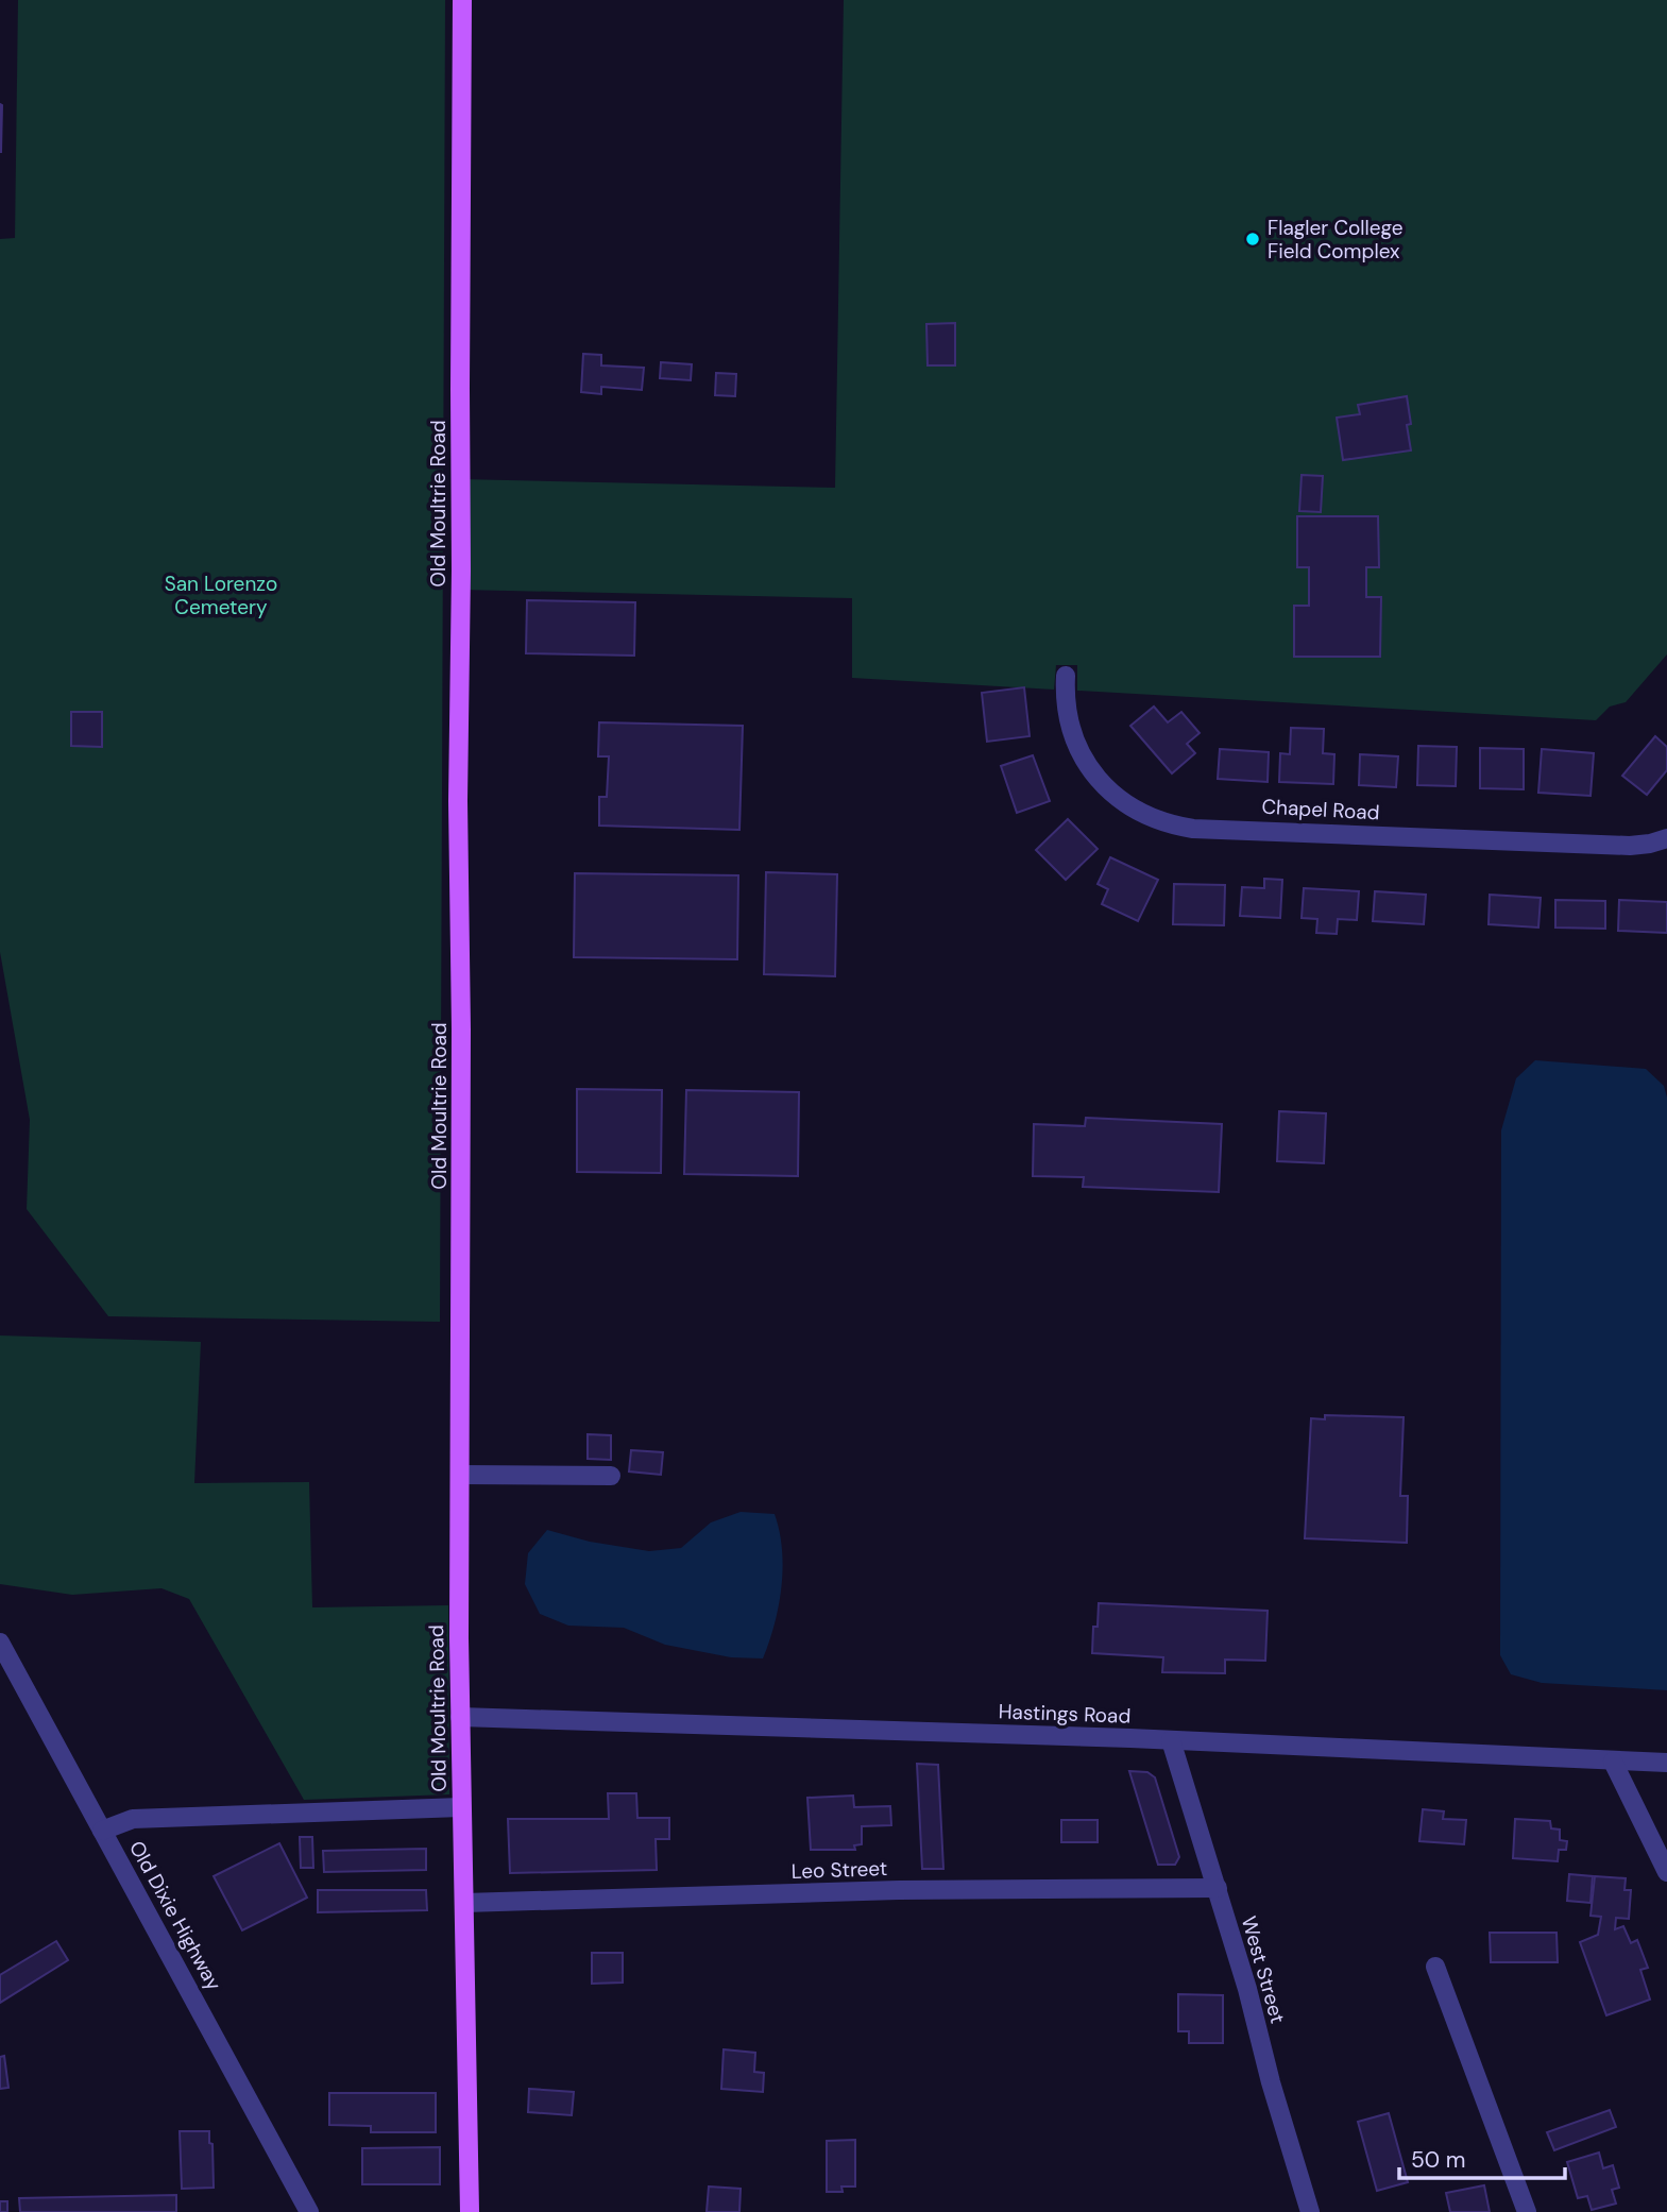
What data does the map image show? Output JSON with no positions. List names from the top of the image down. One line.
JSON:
{"streets":{"main road":["Old Moultrie Road"],"street":["Chapel Road","Hastings Road","Leo Street","Old Dixie Highway","West Street"]},"crossings":[["Old Moultrie Road","Hastings Road"],["Old Moultrie Road","Leo Street"],["Hastings Road","West Street"],["Leo Street","West Street"]],"parks":["San Lorenzo Cemetery"],"places":["Flagler College Field Complex"],"scale_bar":"50 m"}
